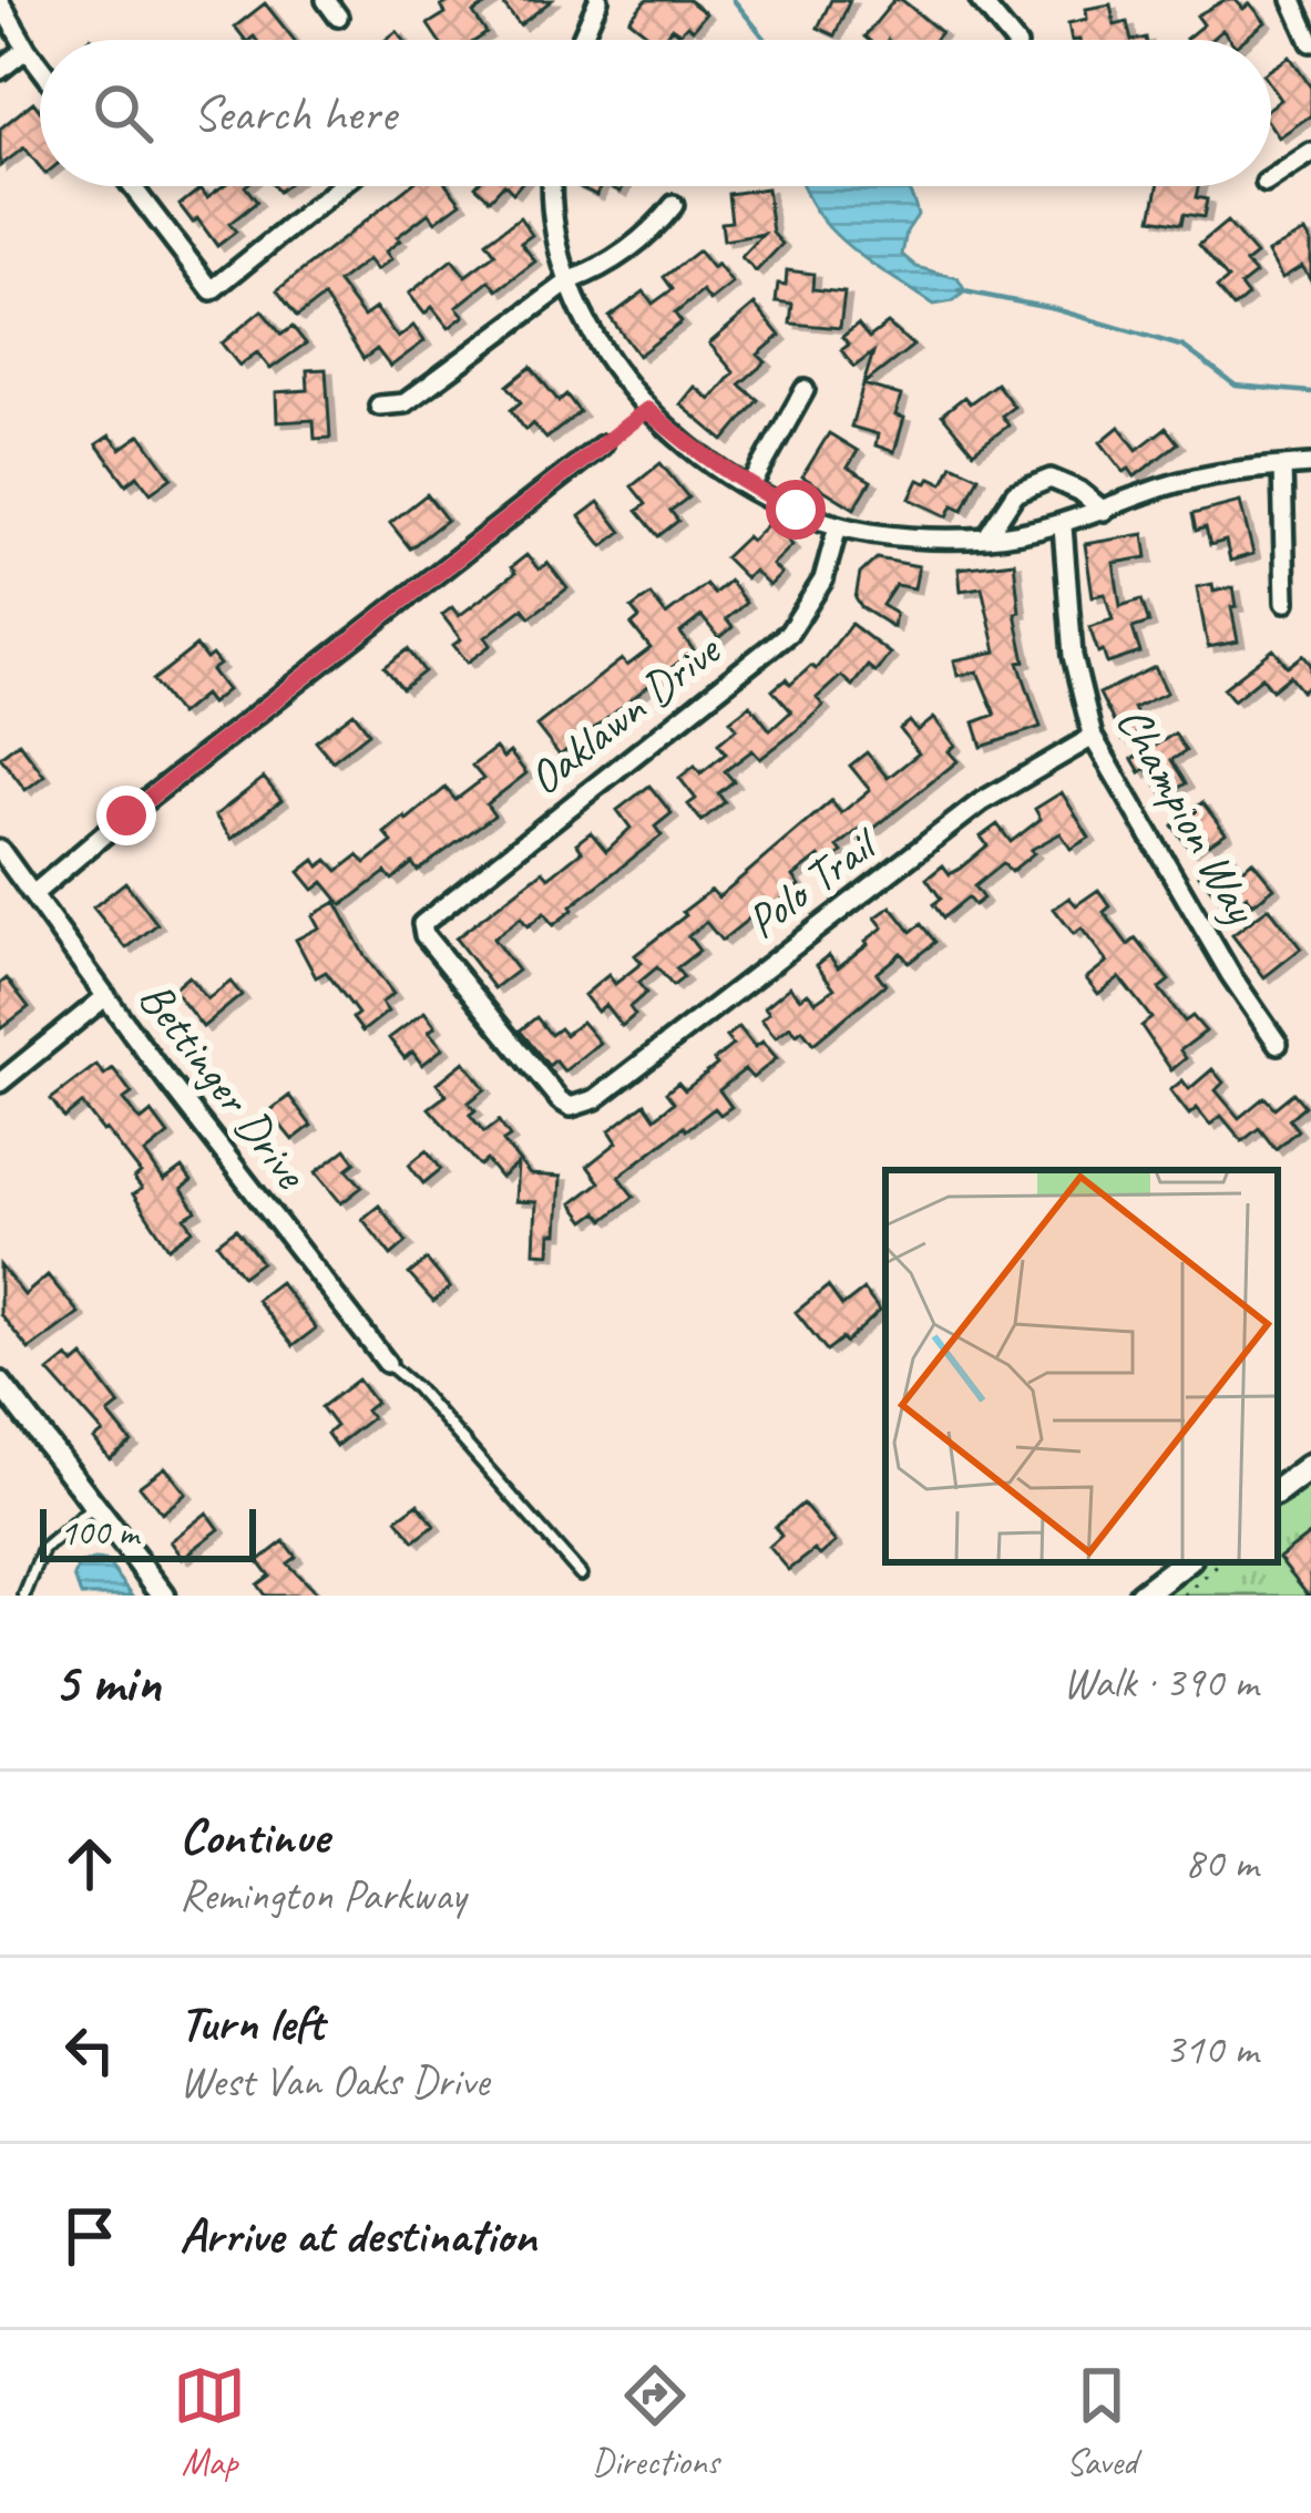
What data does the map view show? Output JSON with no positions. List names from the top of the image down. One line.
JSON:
{"streets":{"street":["Oaklawn Drive","Champion Way","Polo Trail","Bettinger Drive"]},"crossings":[["Oaklawn Drive","Polo Trail"],["Champion Way","Polo Trail"]],"scale_bar":"100 m","page":{"search":"Search here","scale":"100 m","heading":["5 min","Walk · 390 m"],"list":[["Continue","Remington Parkway","80 m"],["Turn left","West Van Oaks Drive","310 m"],"Arrive at destination"],"nav":["Map","Directions","Saved"]}}
